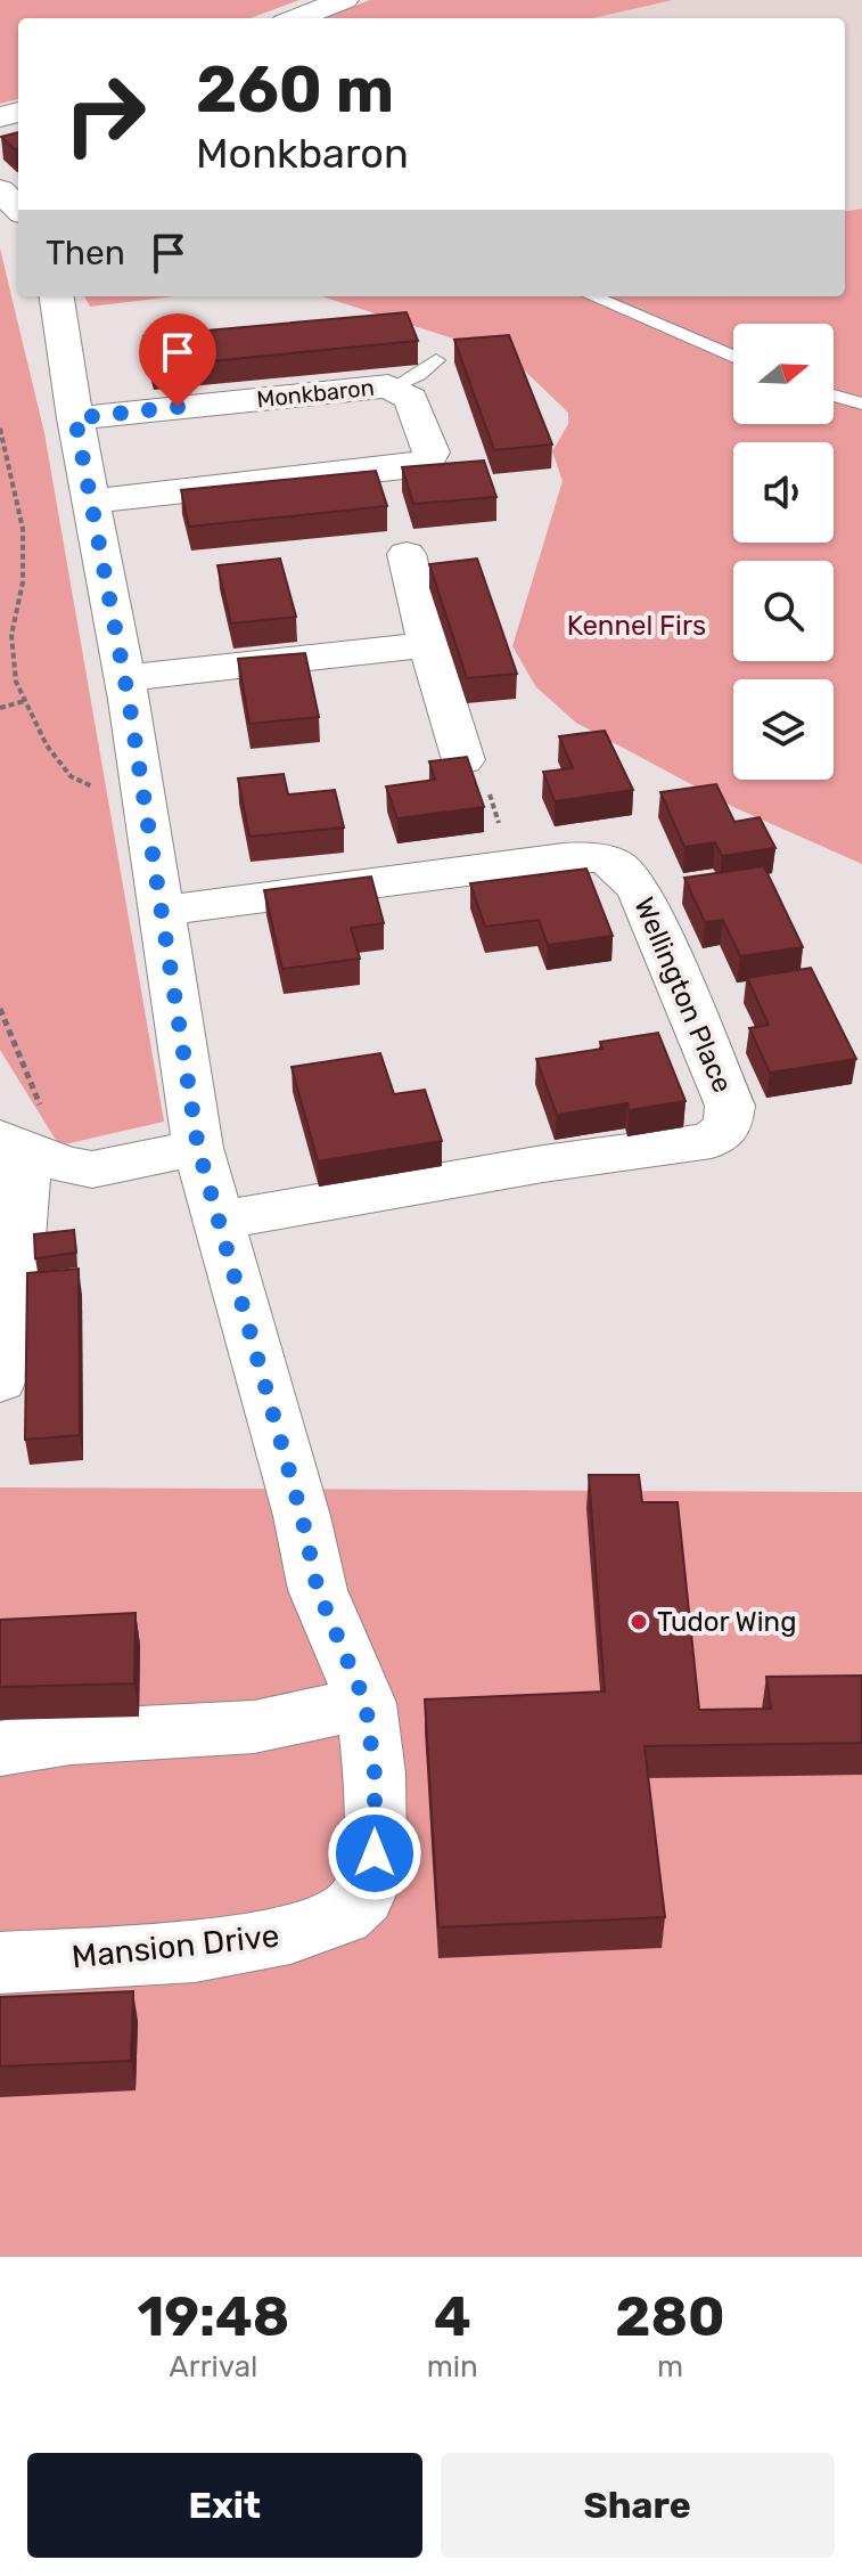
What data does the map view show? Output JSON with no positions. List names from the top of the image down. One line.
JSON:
{"streets":{"street":["Monkbaron","Wellington Place","Mansion Drive"]},"crossings":[["Monkbaron","Mansion Drive"],["Wellington Place","Mansion Drive"]],"parks":["Kennel Firs"],"places":["Tudor Wing"],"north":"right","page":{"turn":["260 m","Monkbaron"],"then":"Then","eta":["19:48","Arrival","4","min","280","m"],"buttons":["Exit","Share"]}}
